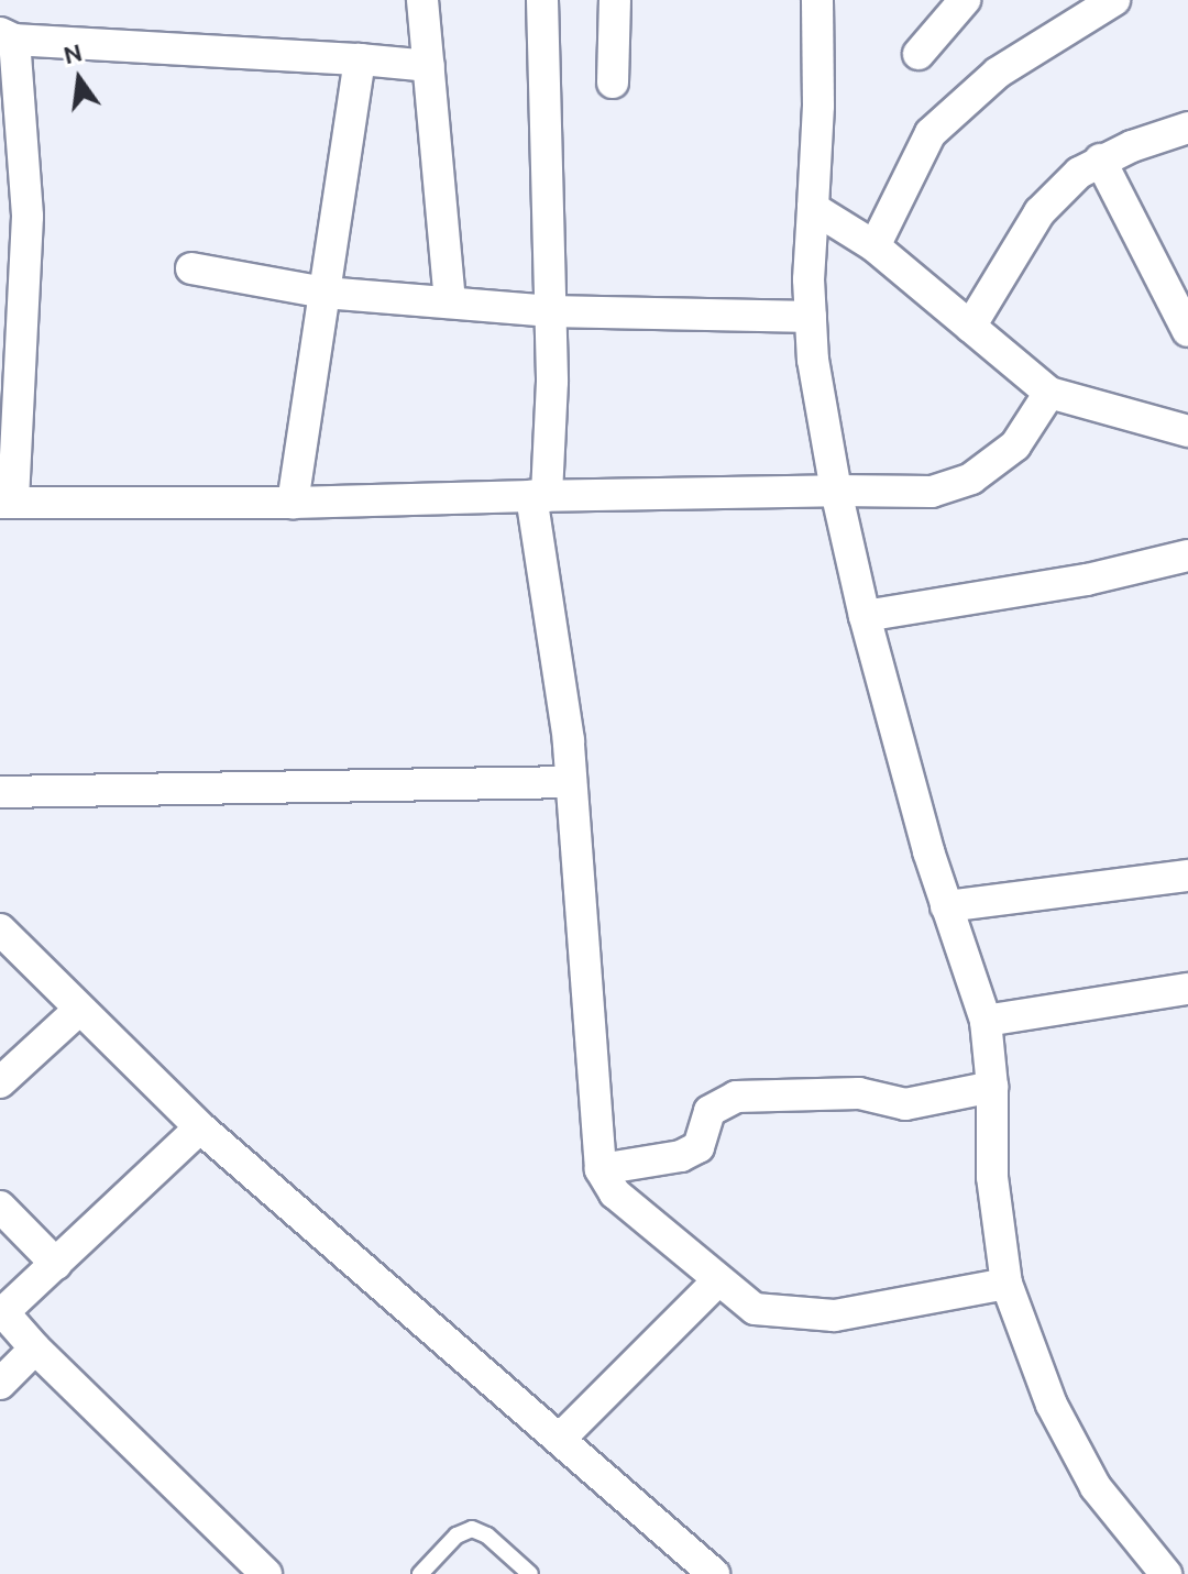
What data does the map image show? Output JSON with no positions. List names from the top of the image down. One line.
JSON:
{"north":"top"}
